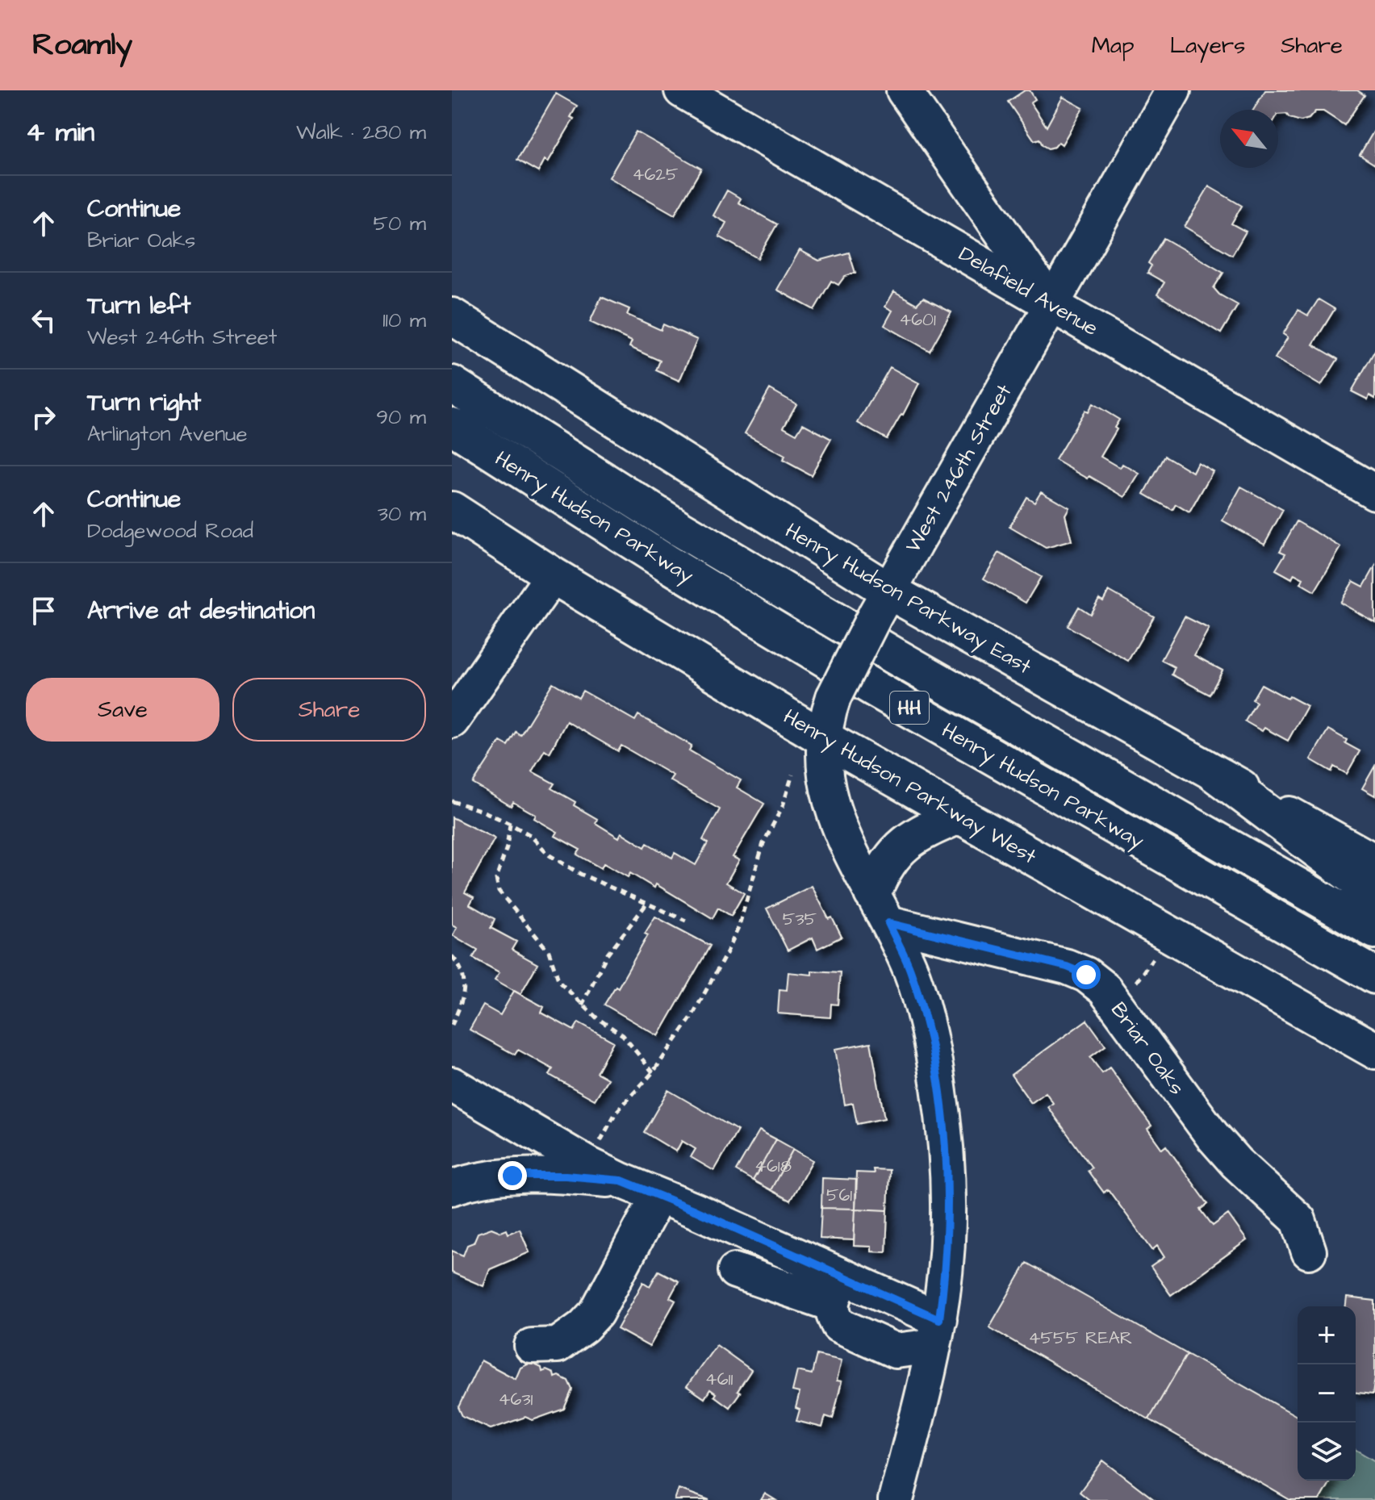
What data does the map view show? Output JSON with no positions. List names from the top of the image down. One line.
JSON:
{"streets":{"main road":["Henry Hudson Parkway","Henry Hudson Parkway East","HH","Henry Hudson Parkway West"],"street":["Delafield Avenue","West 246th Street","Briar Oaks"]},"crossings":[["Delafield Avenue","West 246th Street"],["West 246th Street","Henry Hudson Parkway East"],["West 246th Street","Henry Hudson Parkway West"],["West 246th Street","Briar Oaks"]],"house_numbers":["4625","4601","535","4618","561","4555 REAR","4611","4631"],"north":"top left","page":{"header":"Roamly","nav":["Map","Layers","Share"],"heading":["4 min","Walk · 280 m"],"list":[["Continue","Briar Oaks","50 m"],["Turn left","West 246th Street","110 m"],["Turn right","Arlington Avenue","90 m"],["Continue","Dodgewood Road","30 m"],"Arrive at destination"],"buttons":["Save","Share"],"map_buttons":["+","−"]}}
